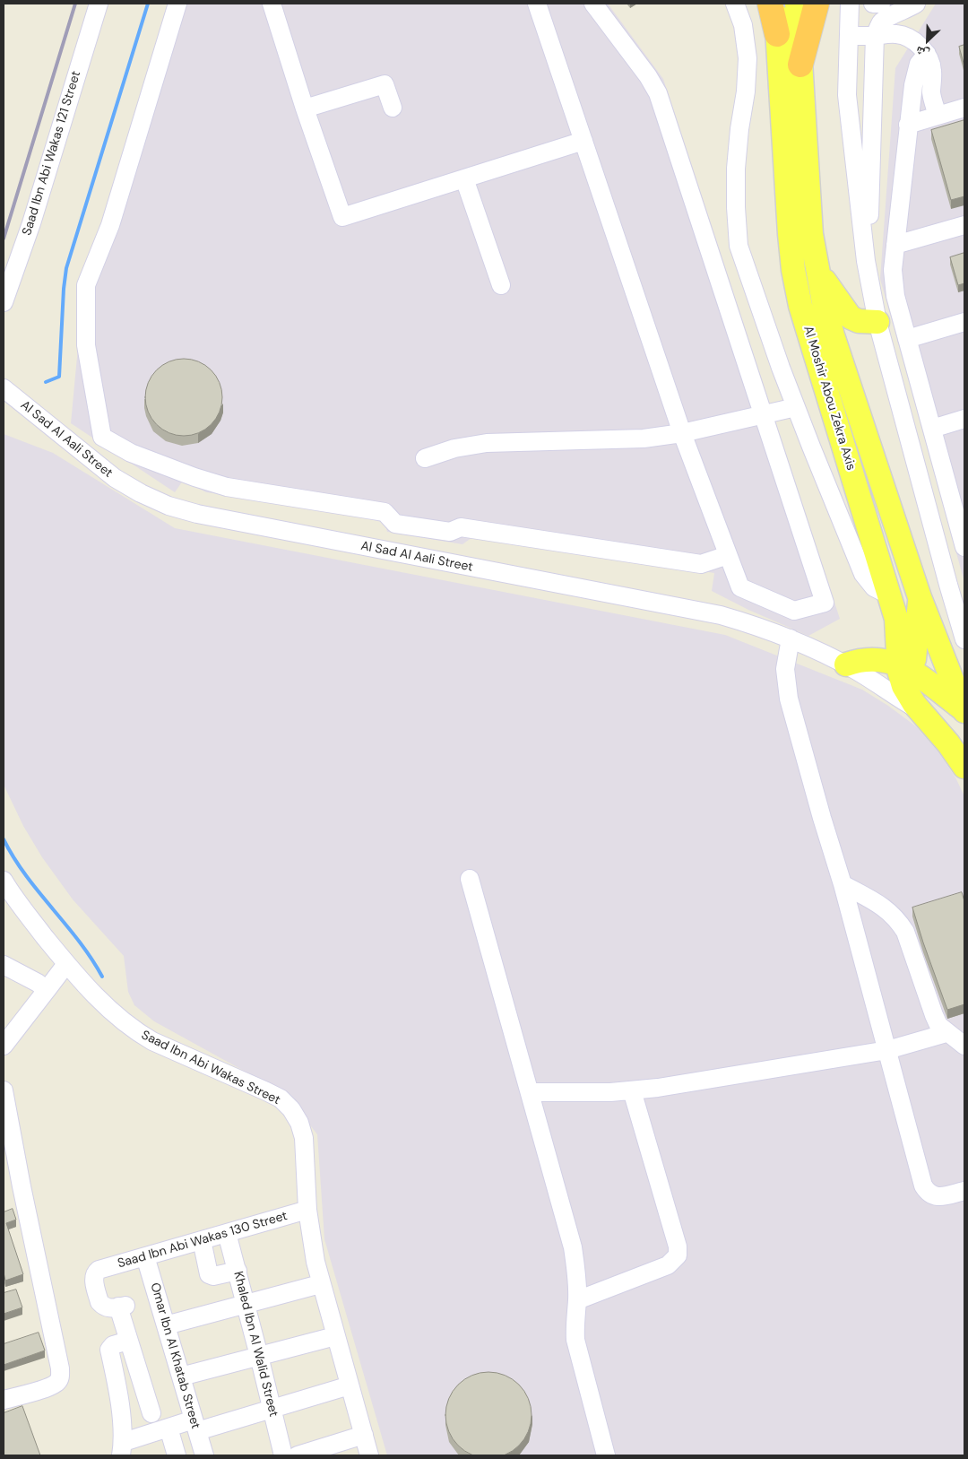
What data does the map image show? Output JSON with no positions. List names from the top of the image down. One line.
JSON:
{"streets":{"main road":["Al Moshir Abou Zekra Axis"],"street":["Saad Ibn Abi Wakas 121 Street","Al Sad Al Aali Street","Saad Ibn Abi Wakas Street","Saad Ibn Abi Wakas 130 Street","Khaled Ibn Al Walid Street","Omar Ibn Al Khatab Street"]},"crossings":[["Al Moshir Abou Zekra Axis","Al Sad Al Aali Street"],["Saad Ibn Abi Wakas Street","Saad Ibn Abi Wakas 130 Street"],["Saad Ibn Abi Wakas 130 Street","Khaled Ibn Al Walid Street"],["Saad Ibn Abi Wakas 130 Street","Omar Ibn Al Khatab Street"]],"north":"bottom left"}
